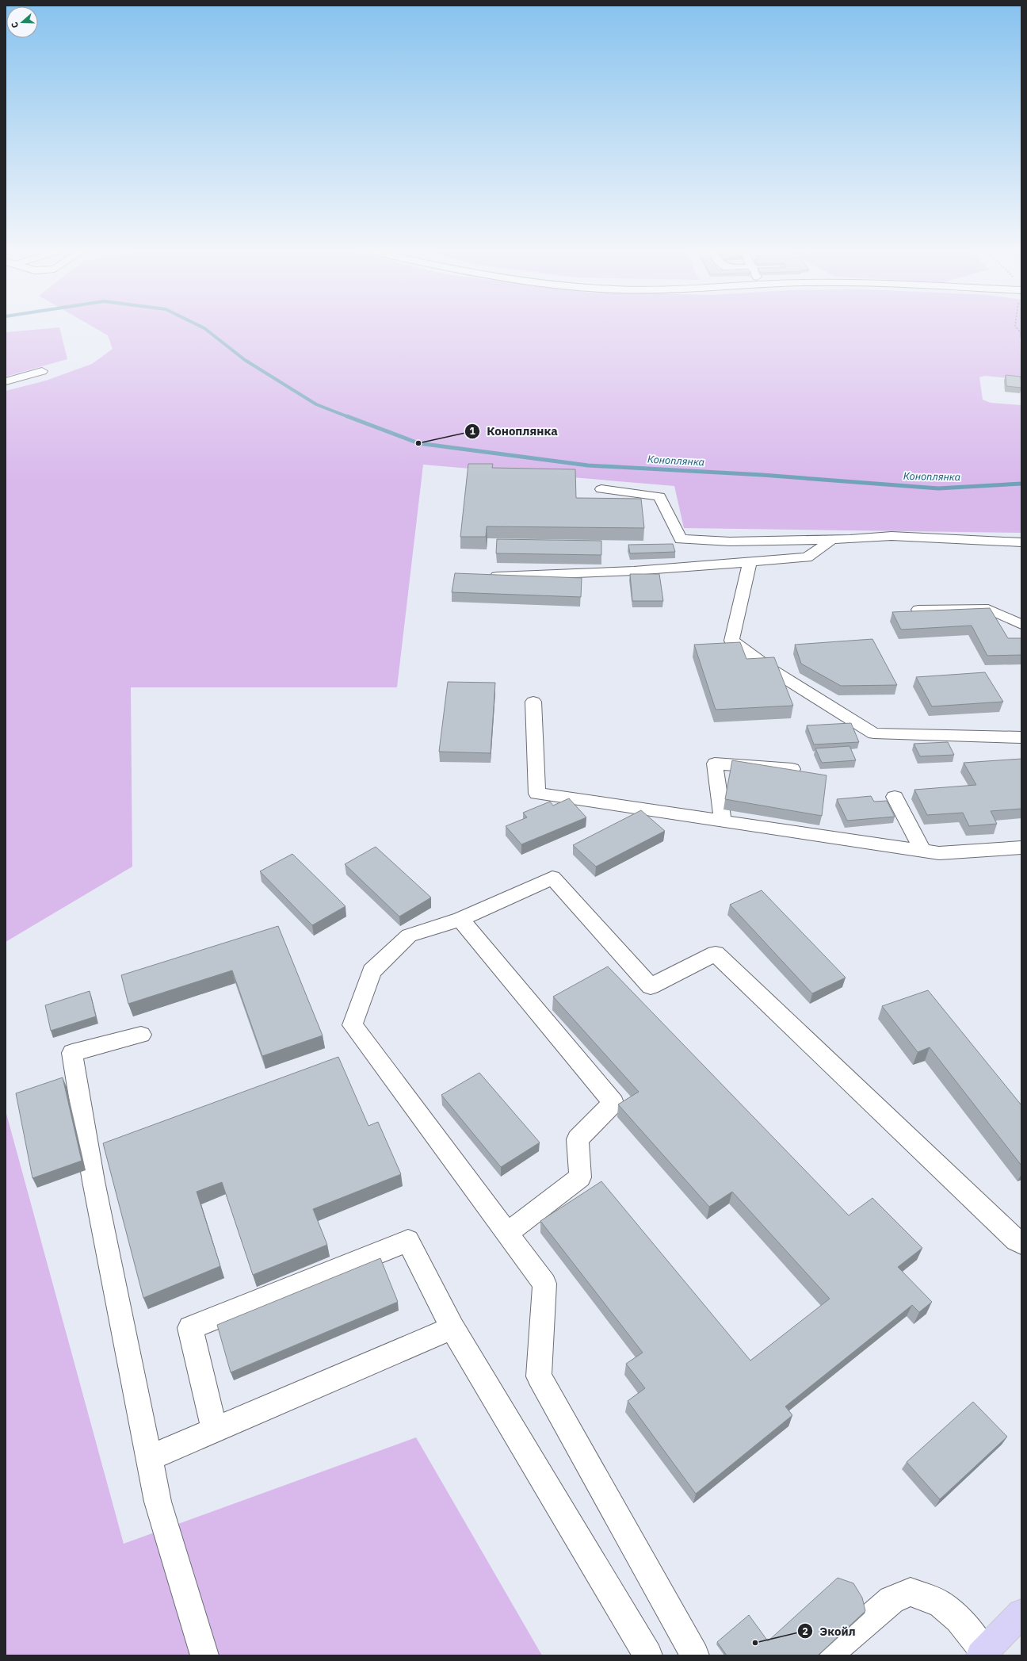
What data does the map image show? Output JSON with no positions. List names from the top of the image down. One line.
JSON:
{"water":["Коноплянка"],"places":["Коноплянка","Экойл"],"north":"left"}
